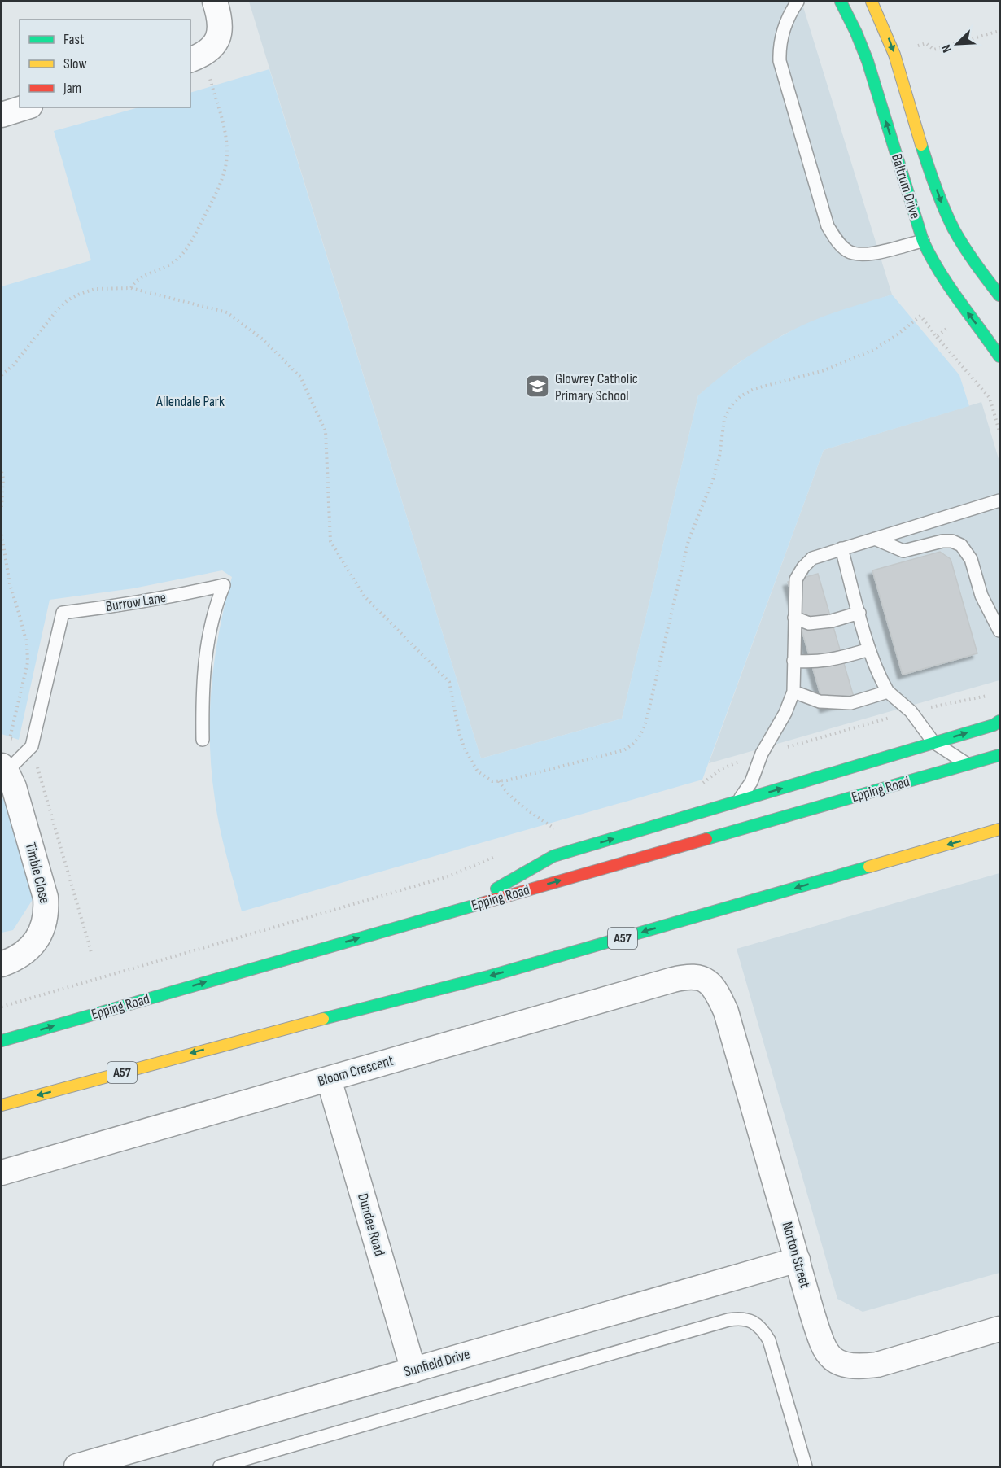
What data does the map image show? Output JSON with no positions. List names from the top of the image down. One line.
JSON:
{"streets":{"main road":["Baltrum Drive","Epping Road","A57"],"street":["Timble Close","Bloom Crescent","Dundee Road","Norton Street","Sunfield Drive"],"lane":["Burrow Lane"]},"crossings":[["Burrow Lane","Timble Close"],["Bloom Crescent","Dundee Road"],["Bloom Crescent","Norton Street"],["Dundee Road","Sunfield Drive"],["Norton Street","Sunfield Drive"]],"parks":["Allendale Park"],"places":{"school or university":["Glowrey Catholic Primary School"]},"legend":["Fast","Slow","Jam"],"north":"bottom left"}
